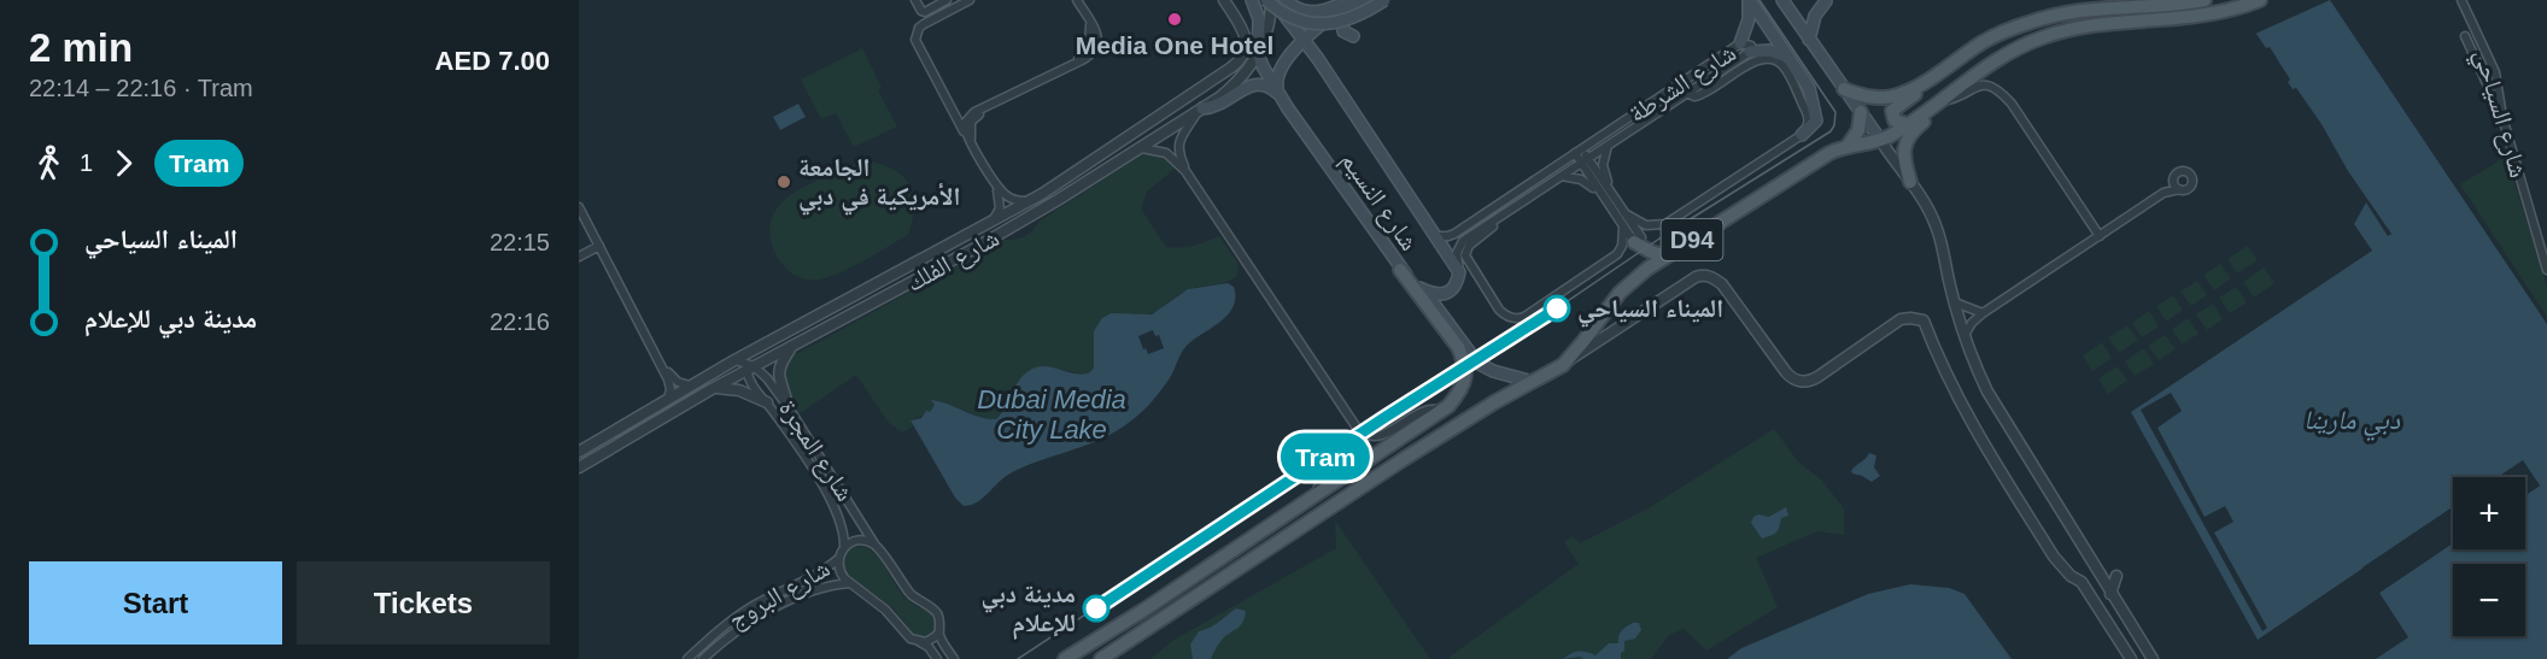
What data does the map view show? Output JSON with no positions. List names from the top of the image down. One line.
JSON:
{"streets":{"main road":["شارع النسيم","D94"],"street":["شارع الشرطة","شارع السياحي","شارع الفلك","شارع المجرة","شارع البروج"]},"crossings":[["شارع الشرطة","شارع النسيم"],["شارع النسيم","D94"],["شارع النسيم","شارع الفلك"],["شارع الفلك","شارع المجرة"]],"water":["Dubai Media City Lake","دبي مارينا"],"places":["Media One Hotel","الجامعة الأمريكية في دبي","الميناء السياحي","مدينة دبي للإعلام"],"lines":["tram line Tram"],"page":{"heading":["2 min","22:14 – 22:16 · Tram","AED 7.00"],"on_map":"Tram","legs":["1","Tram"],"list":[{"name":"الميناء السياحي","value":"22:15"},{"name":"مدينة دبي للإعلام","value":"22:16"}],"map_buttons":["+","−"],"buttons":["Start","Tickets"]}}
